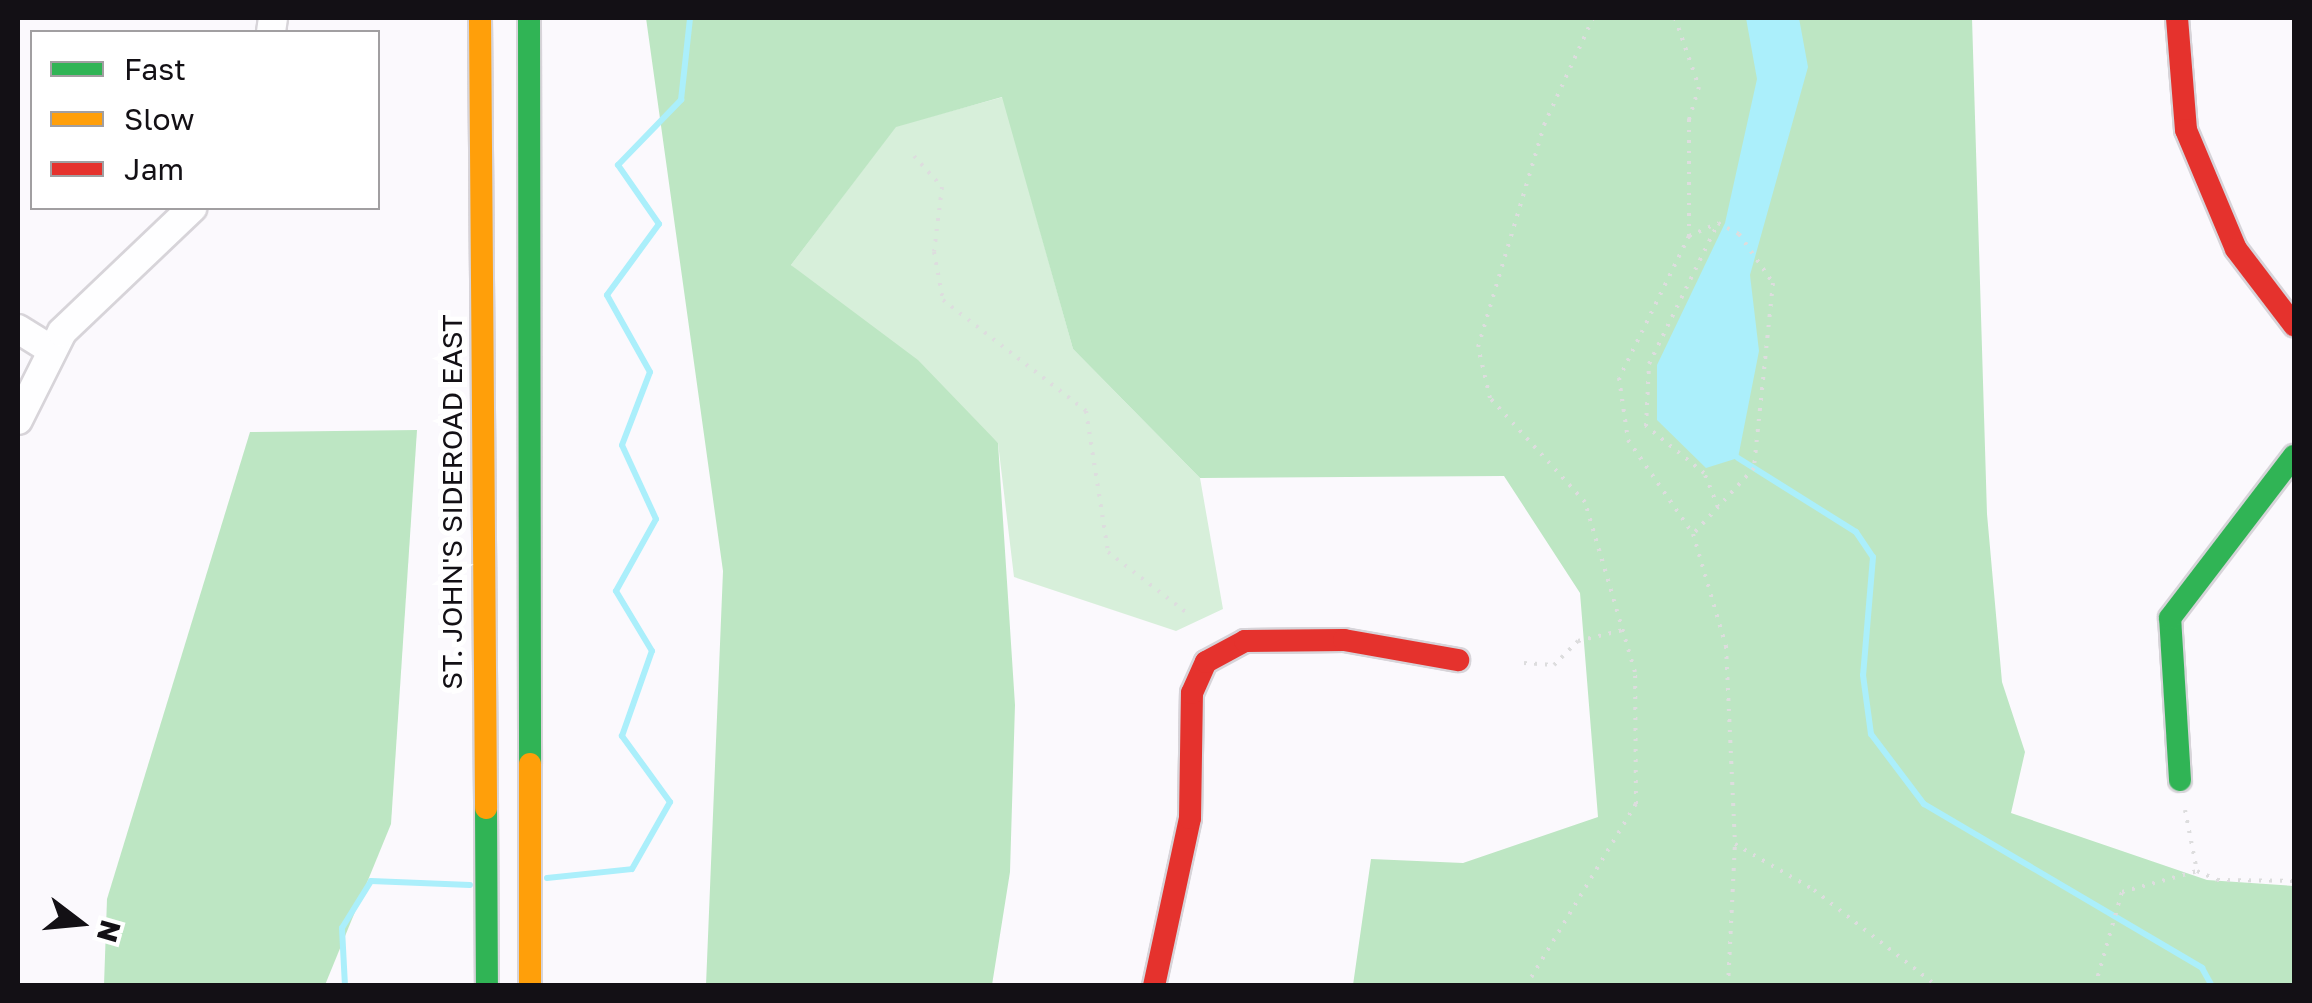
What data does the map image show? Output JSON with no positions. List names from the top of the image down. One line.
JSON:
{"streets":{"main road":["ST. JOHN'S SIDEROAD EAST"]},"legend":["Fast","Slow","Jam"],"north":"right"}
